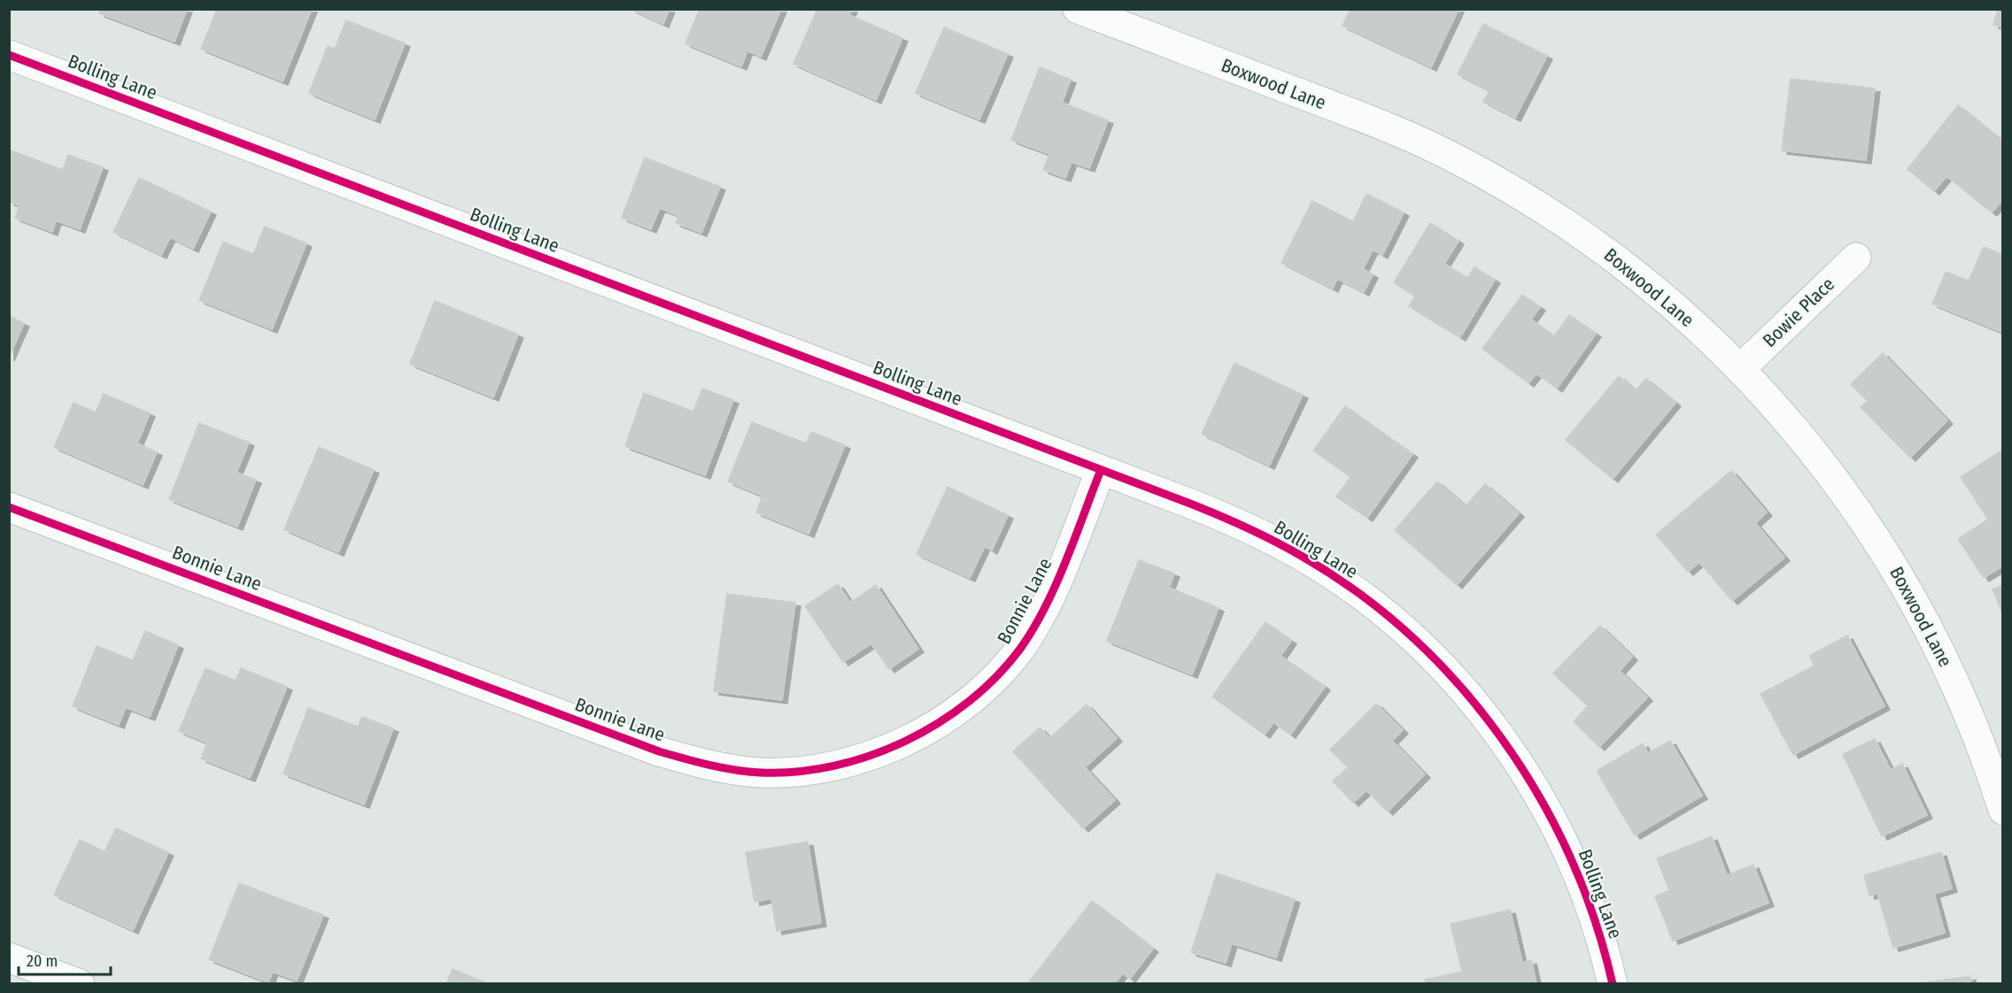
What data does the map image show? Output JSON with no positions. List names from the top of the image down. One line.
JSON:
{"streets":{"street":["Bolling Lane","Boxwood Lane","Bowie Place","Bonnie Lane"]},"crossings":[["Bolling Lane","Bonnie Lane"],["Boxwood Lane","Bowie Place"]],"scale_bar":"20 m"}
